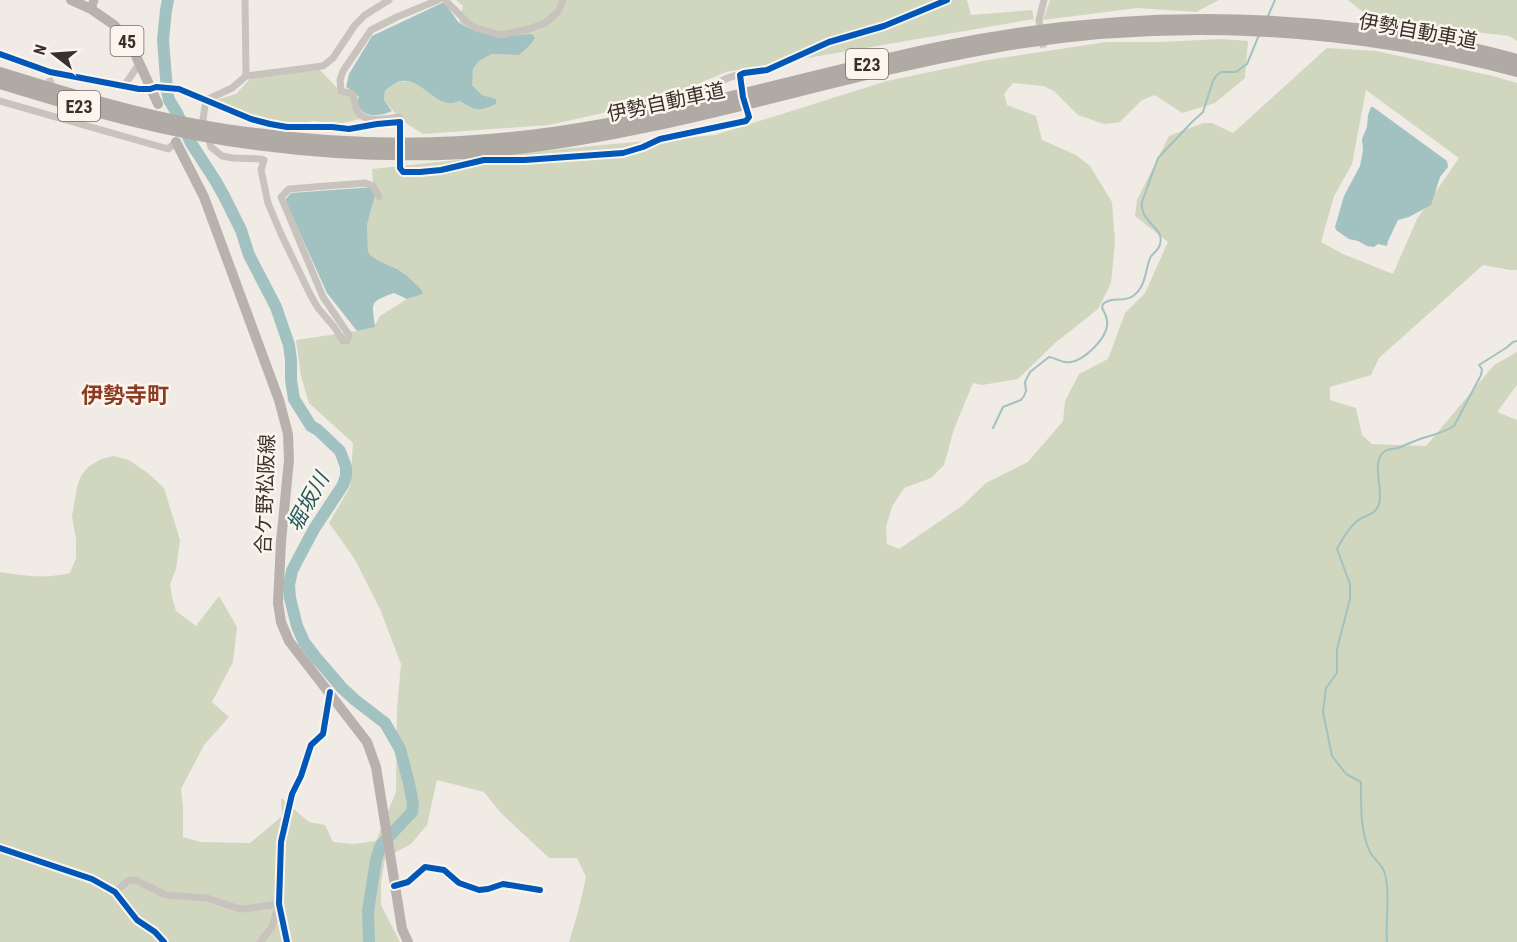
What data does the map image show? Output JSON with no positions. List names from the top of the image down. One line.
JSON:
{"streets":{"highway":["伊勢自動車道","E23"],"main road":["45","合ケ野松阪線"]},"crossings":[["伊勢自動車道","45"]],"districts":["伊勢寺町"],"water":["堀坂川"],"north":"left"}
